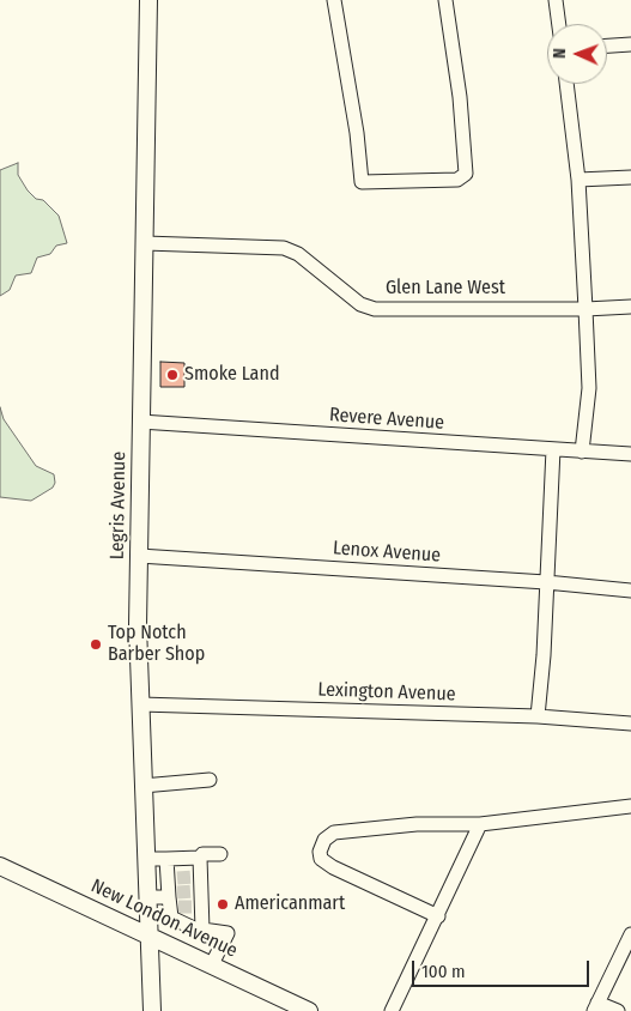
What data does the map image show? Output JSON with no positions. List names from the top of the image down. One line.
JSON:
{"streets":{"main road":["Legris Avenue","New London Avenue"],"street":["Glen Lane West","Revere Avenue","Lenox Avenue","Lexington Avenue"]},"crossings":[["Glen Lane West","Legris Avenue"],["Revere Avenue","Legris Avenue"],["Legris Avenue","Lenox Avenue"],["Legris Avenue","Lexington Avenue"],["Legris Avenue","New London Avenue"]],"places":["Smoke Land","Top Notch Barber Shop","Americanmart"],"scale_bar":"100 m","north":"left"}
